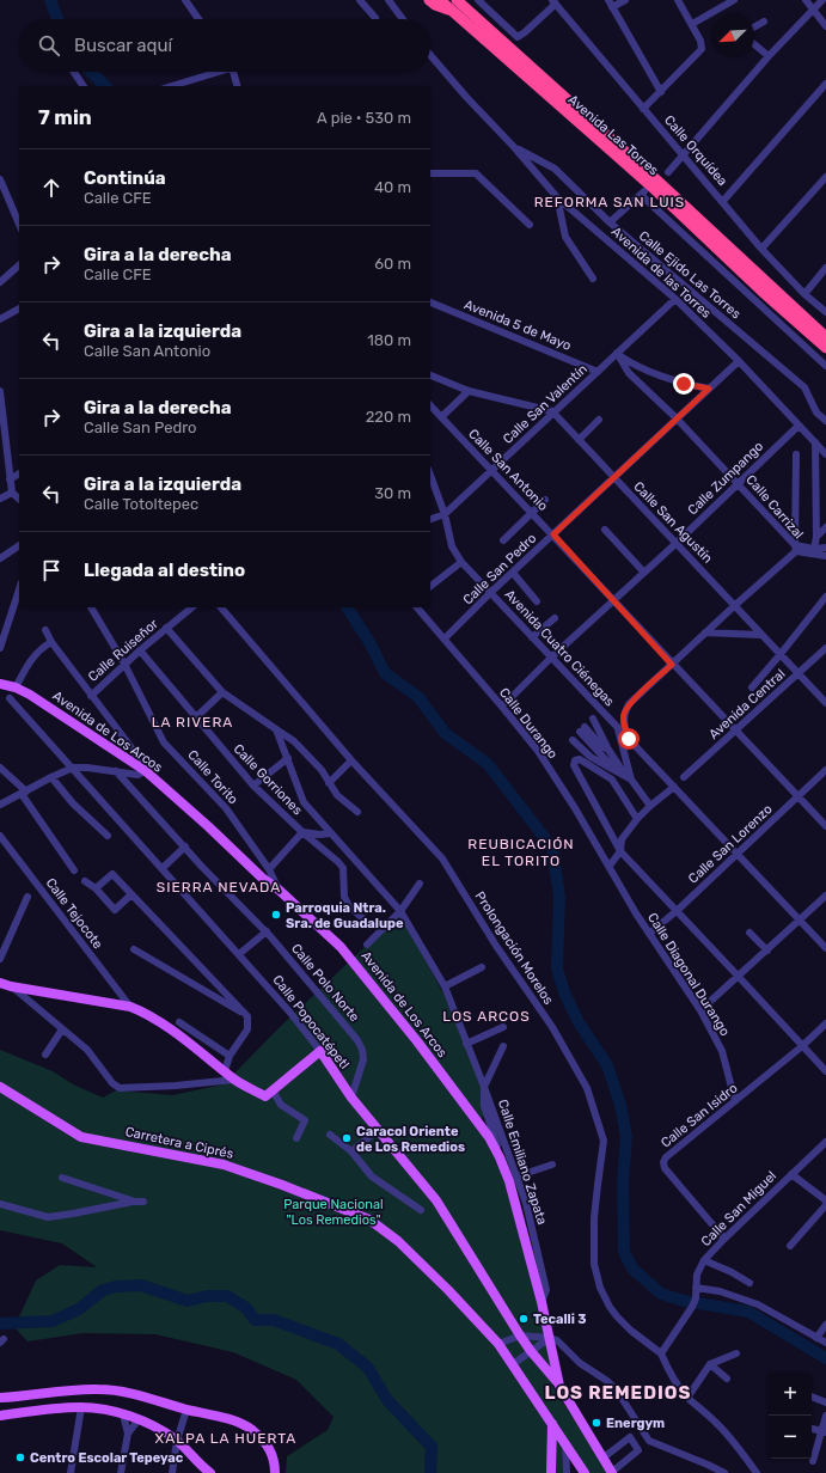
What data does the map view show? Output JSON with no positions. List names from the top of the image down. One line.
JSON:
{"streets":{"highway":["Avenida Las Torres"],"main road":["Avenida de Los Arcos","Calle Popocatépetl","Carretera a Ciprés"],"street":["Calle Orquídea","Avenida de las Torres","Calle Ejido Las Torres","Avenida 5 de Mayo","Calle San Valentín","Calle San Antonio","Calle Zumpango","Calle Carrizal","Calle San Agustín","Calle San Pedro","Avenida Cuatro Ciénegas","Calle Ruiseñor","Avenida Central","Calle Durango","Calle Torito","Calle Gorriones","Calle San Lorenzo","Calle Tejocote","Prolongación Morelos","Calle Diagonal Durango","Calle Polo Norte","Calle San Isidro","Calle Emiliano Zapata","Calle San Miguel"]},"crossings":[["Avenida de las Torres","Calle Ejido Las Torres"],["Avenida de las Torres","Calle San Valentín"],["Avenida de las Torres","Calle Zumpango"],["Avenida de las Torres","Calle San Pedro"],["Avenida 5 de Mayo","Calle San Valentín"],["Calle San Valentín","Calle San Antonio"],["Calle San Valentín","Calle Carrizal"],["Calle San Valentín","Calle San Agustín"],["Calle San Valentín","Avenida Cuatro Ciénegas"],["Calle San Antonio","Calle Zumpango"],["Calle San Antonio","Calle San Pedro"],["Calle San Antonio","Avenida Central"],["Calle San Antonio","Calle San Lorenzo"],["Calle Zumpango","Calle Carrizal"],["Calle Zumpango","Calle San Agustín"],["Calle Zumpango","Avenida Cuatro Ciénegas"],["Calle Zumpango","Calle Durango"],["Calle Carrizal","Calle San Pedro"],["Calle San Agustín","Calle San Pedro"],["Calle San Agustín","Avenida Central"],["Calle San Pedro","Avenida Cuatro Ciénegas"],["Calle San Pedro","Calle Durango"],["Avenida Cuatro Ciénegas","Calle San Lorenzo"],["Calle Ruiseñor","Calle Torito"],["Calle Ruiseñor","Calle Gorriones"],["Calle Durango","Calle Diagonal Durango"],["Avenida de Los Arcos","Calle Torito"],["Avenida de Los Arcos","Calle Popocatépetl"],["Avenida de Los Arcos","Calle Emiliano Zapata"],["Calle San Lorenzo","Calle Diagonal Durango"],["Prolongación Morelos","Calle San Miguel"],["Calle Diagonal Durango","Calle San Isidro"],["Calle Polo Norte","Calle Popocatépetl"],["Calle San Isidro","Calle San Miguel"]],"districts":["REFORMA SAN LUIS","LA RIVERA","REUBICACIÓN EL TORITO","SIERRA NEVADA","LOS ARCOS","LOS REMEDIOS","XALPA LA HUERTA"],"parks":["Parque Nacional \"Los Remedios\""],"places":["Parroquia Ntra. Sra. de Guadalupe","Caracol Oriente de Los Remedios","Tecalli 3","Energym","Centro Escolar Tepeyac"],"north":"bottom left","page":{"search":"Buscar aquí","heading":["7 min","A pie · 530 m"],"list":[["Continúa","Calle CFE","40 m"],["Gira a la derecha","Calle CFE","60 m"],["Gira a la izquierda","Calle San Antonio","180 m"],["Gira a la derecha","Calle San Pedro","220 m"],["Gira a la izquierda","Calle Totoltepec","30 m"],"Llegada al destino"],"map_buttons":["+","−"]}}
